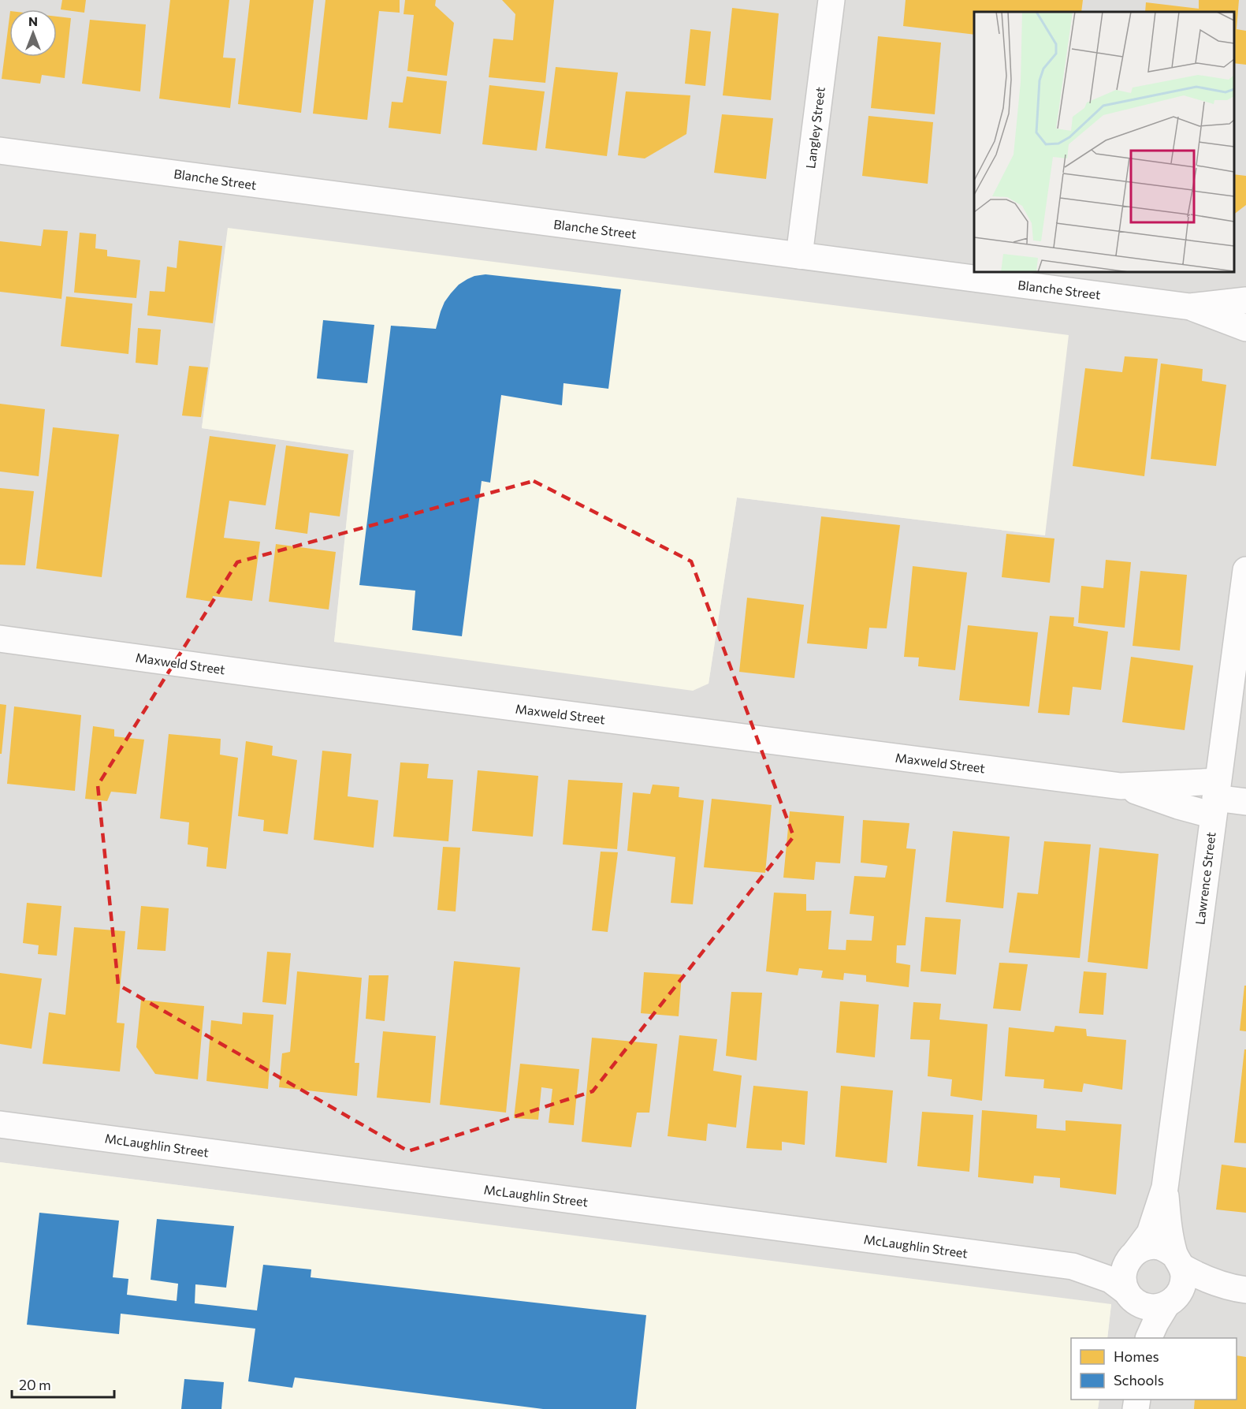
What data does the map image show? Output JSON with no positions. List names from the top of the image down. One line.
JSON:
{"streets":{"street":["Langley Street","Blanche Street","Maxweld Street","Lawrence Street","McLaughlin Street"]},"crossings":[["Langley Street","Blanche Street"],["Maxweld Street","Lawrence Street"],["Lawrence Street","McLaughlin Street"]],"legend":["Homes","Schools"],"scale_bar":"20 m","north":"top"}
